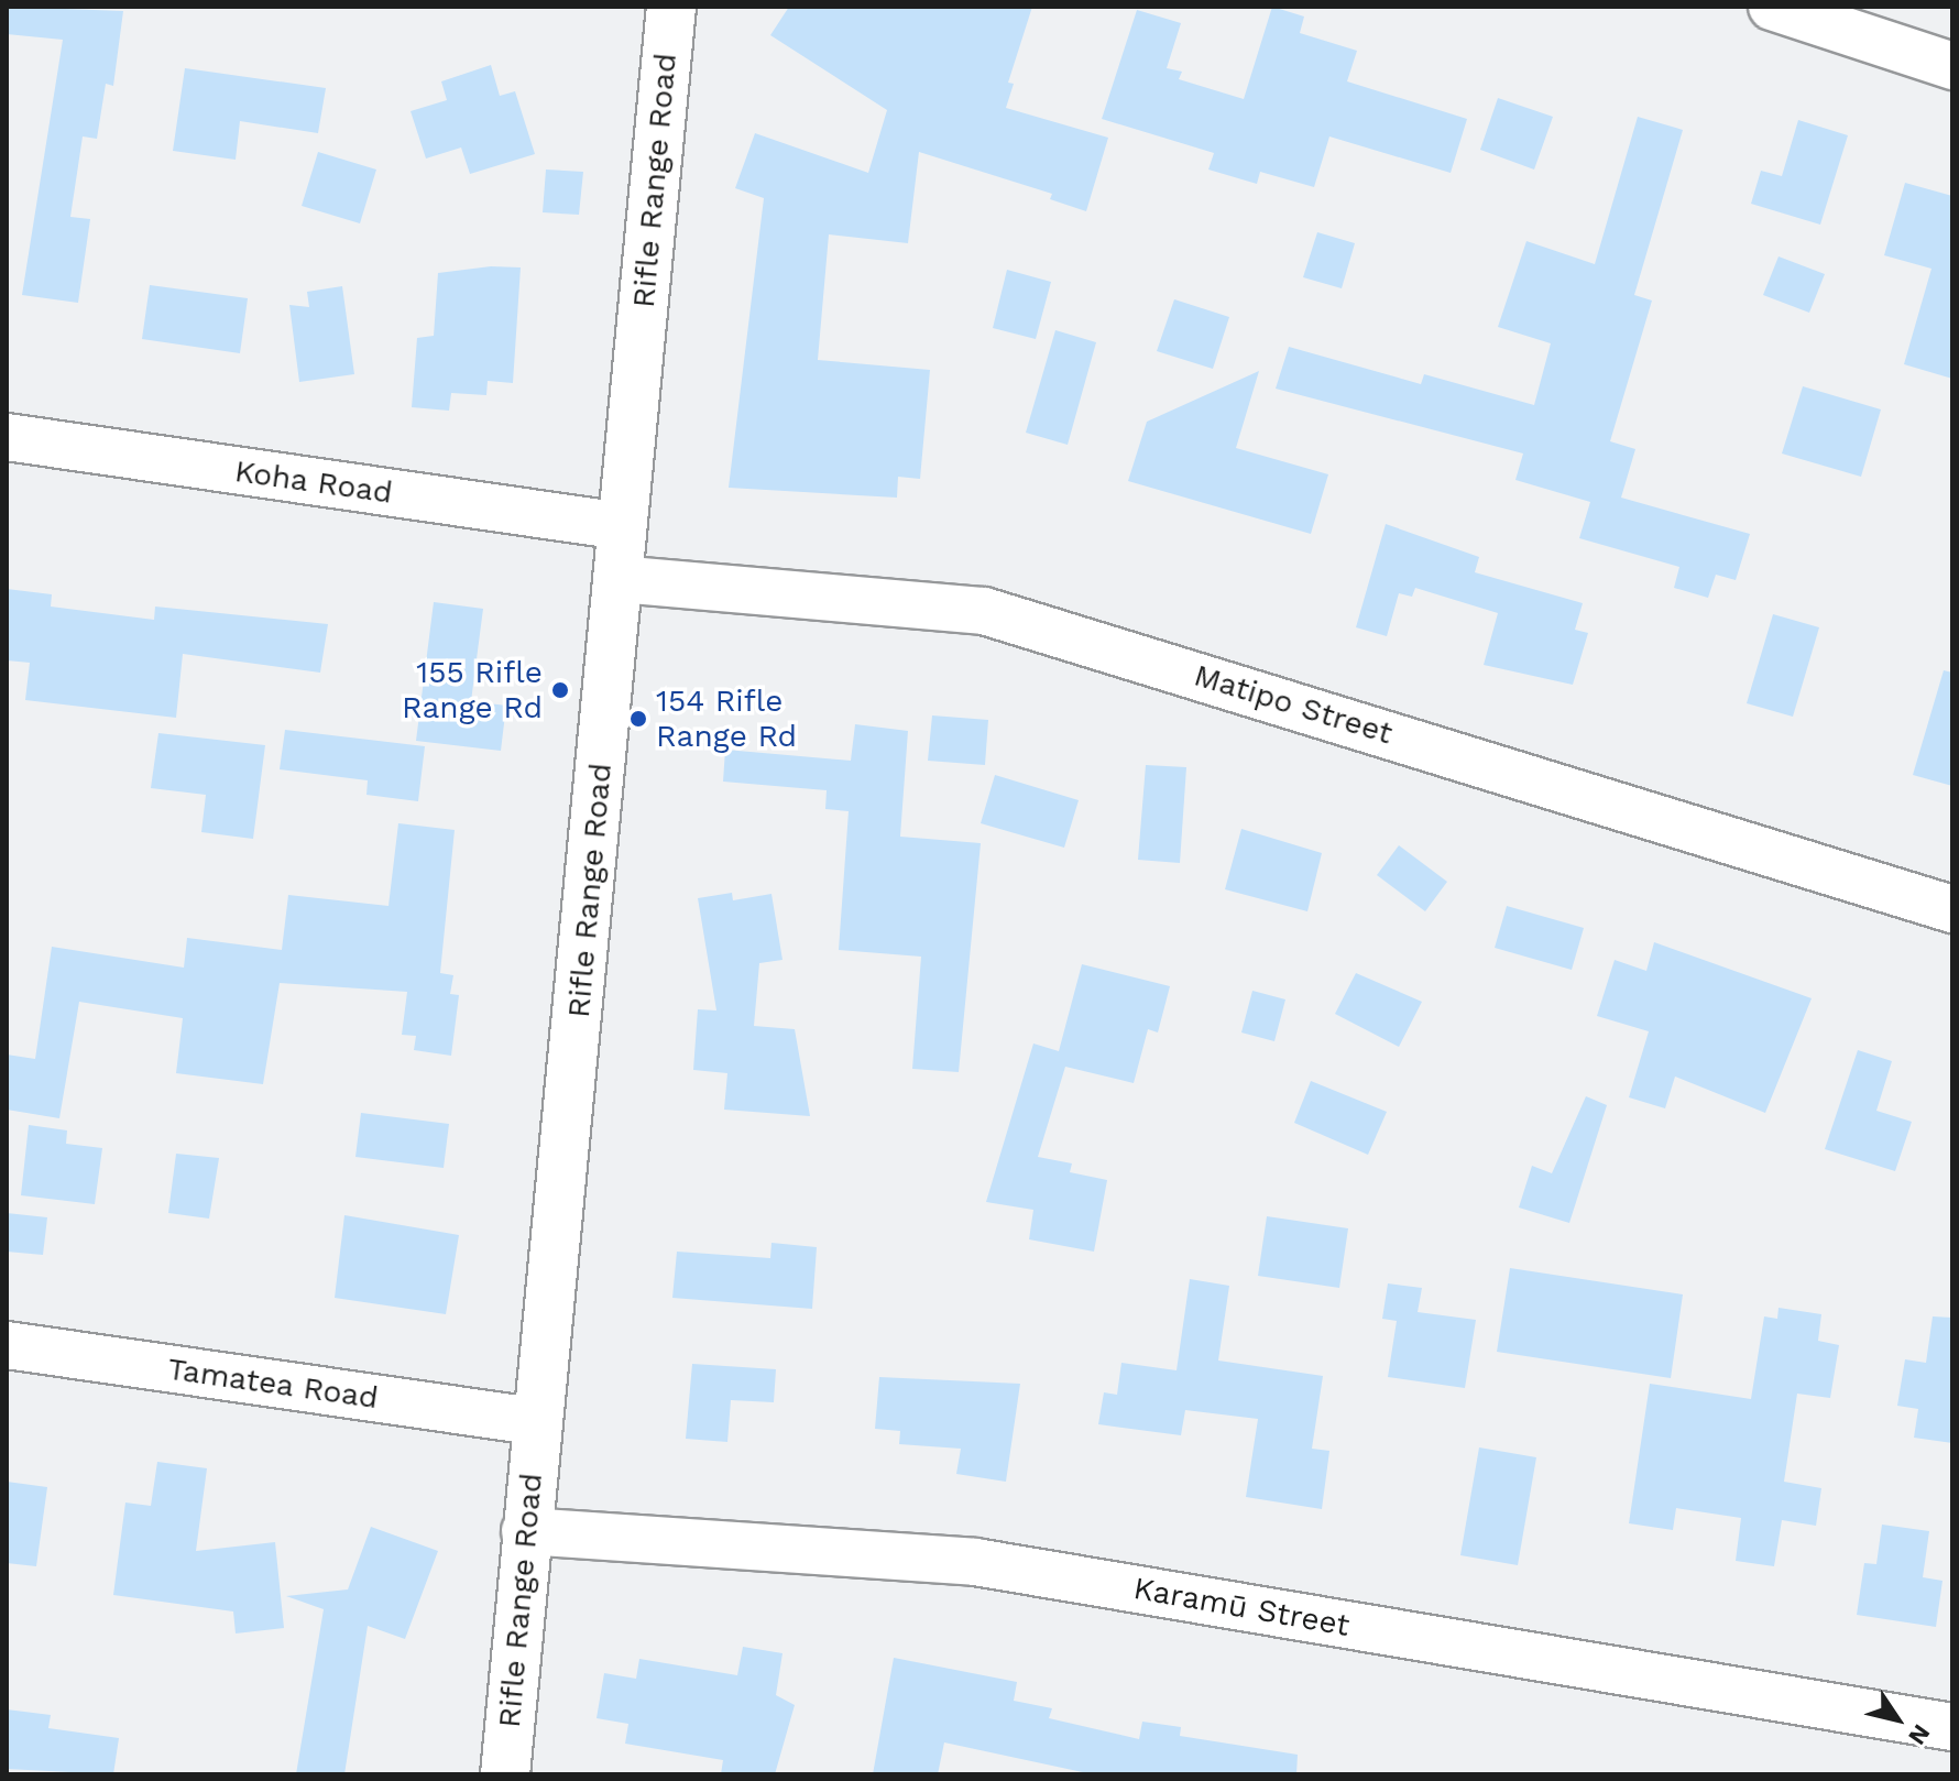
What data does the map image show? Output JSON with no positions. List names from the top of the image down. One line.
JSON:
{"streets":{"street":["Rifle Range Road","Koha Road","Matipo Street","Tamatea Road","Karamū Street"]},"crossings":[["Rifle Range Road","Koha Road"],["Rifle Range Road","Matipo Street"],["Rifle Range Road","Tamatea Road"],["Rifle Range Road","Karamū Street"]],"places":["155 Rifle Range Rd","154 Rifle Range Rd"],"north":"bottom right"}
